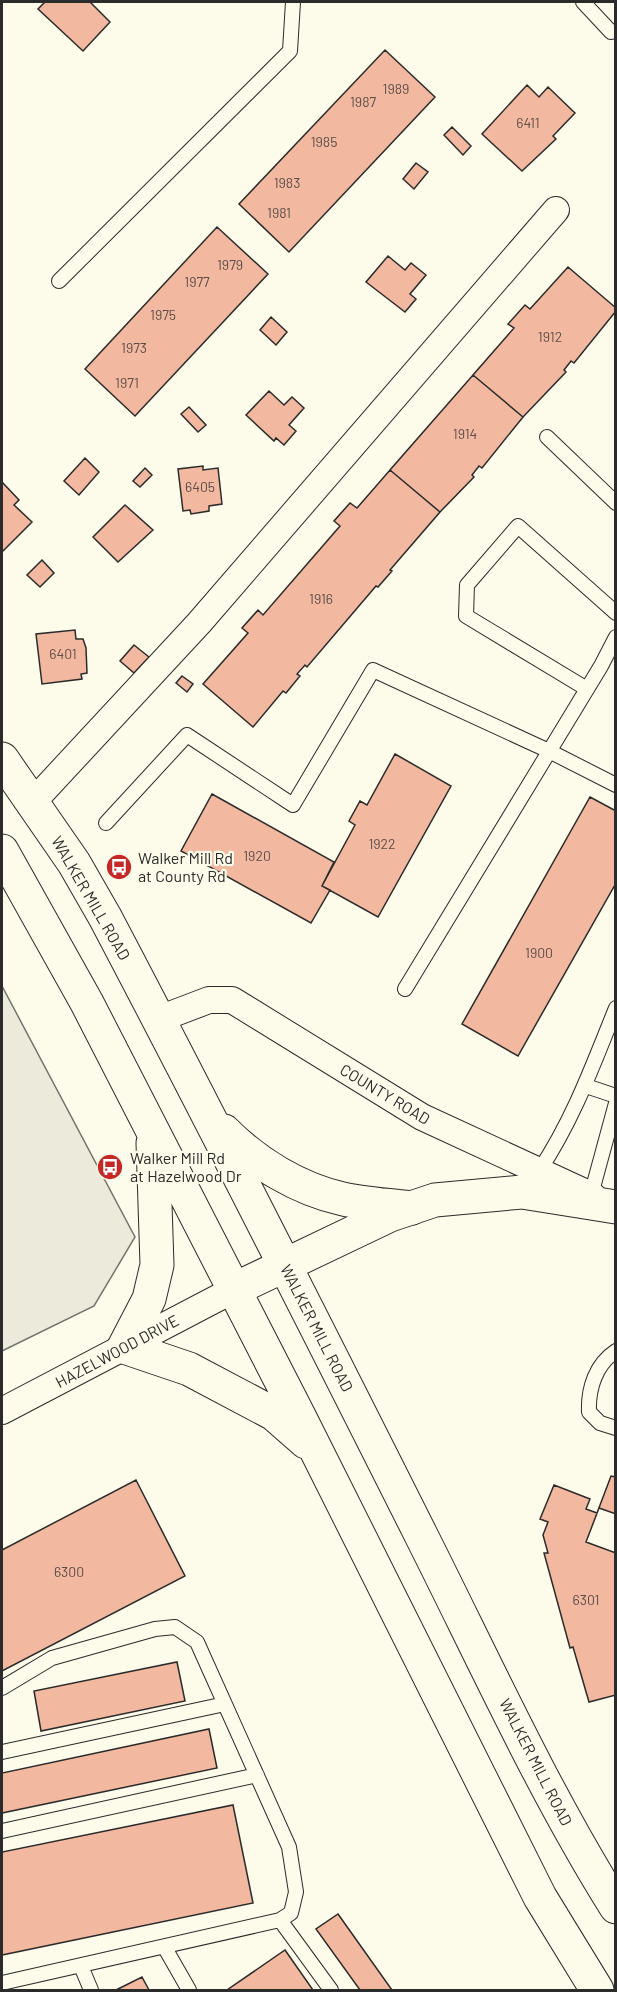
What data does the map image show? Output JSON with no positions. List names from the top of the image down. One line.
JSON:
{"streets":{"main road":["WALKER MILL ROAD"],"street":["COUNTY ROAD","HAZELWOOD DRIVE"]},"crossings":[["WALKER MILL ROAD","COUNTY ROAD"]],"places":{"bus stop":["Walker Mill Rd at County Rd","Walker Mill Rd at Hazelwood Dr"]},"house_numbers":["1989","1987","6411","1985","1983","1981","1979","1977","1975","1912","1973","1971","1914","6405","1916","6401","1922","1920","1900","6300","6301"]}
